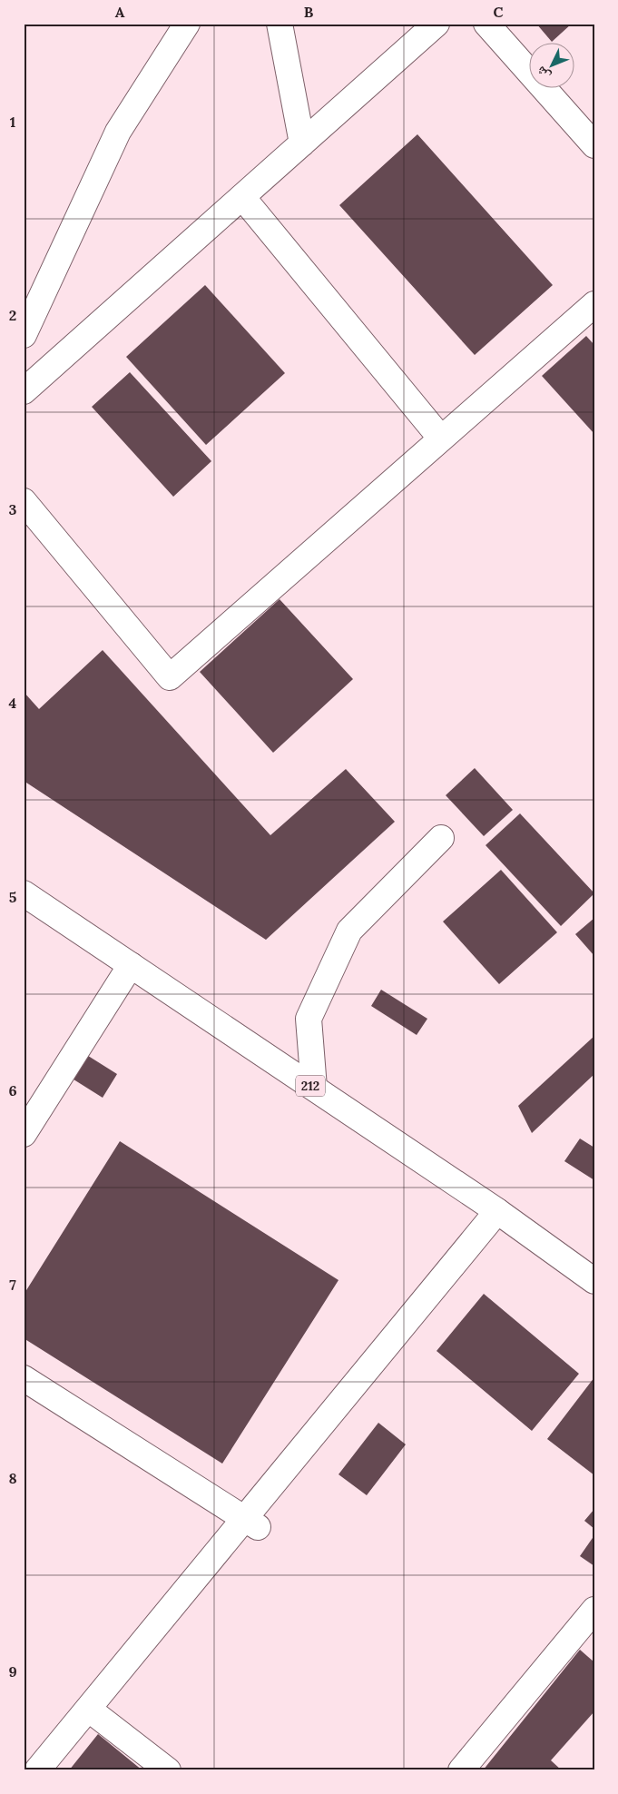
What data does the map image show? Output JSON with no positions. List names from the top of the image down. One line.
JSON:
{"streets":{"street":["212"]},"north":"bottom left","grid":{"columns":["A","B","C"],"rows":["1","2","3","4","5","6","7","8","9"]}}
